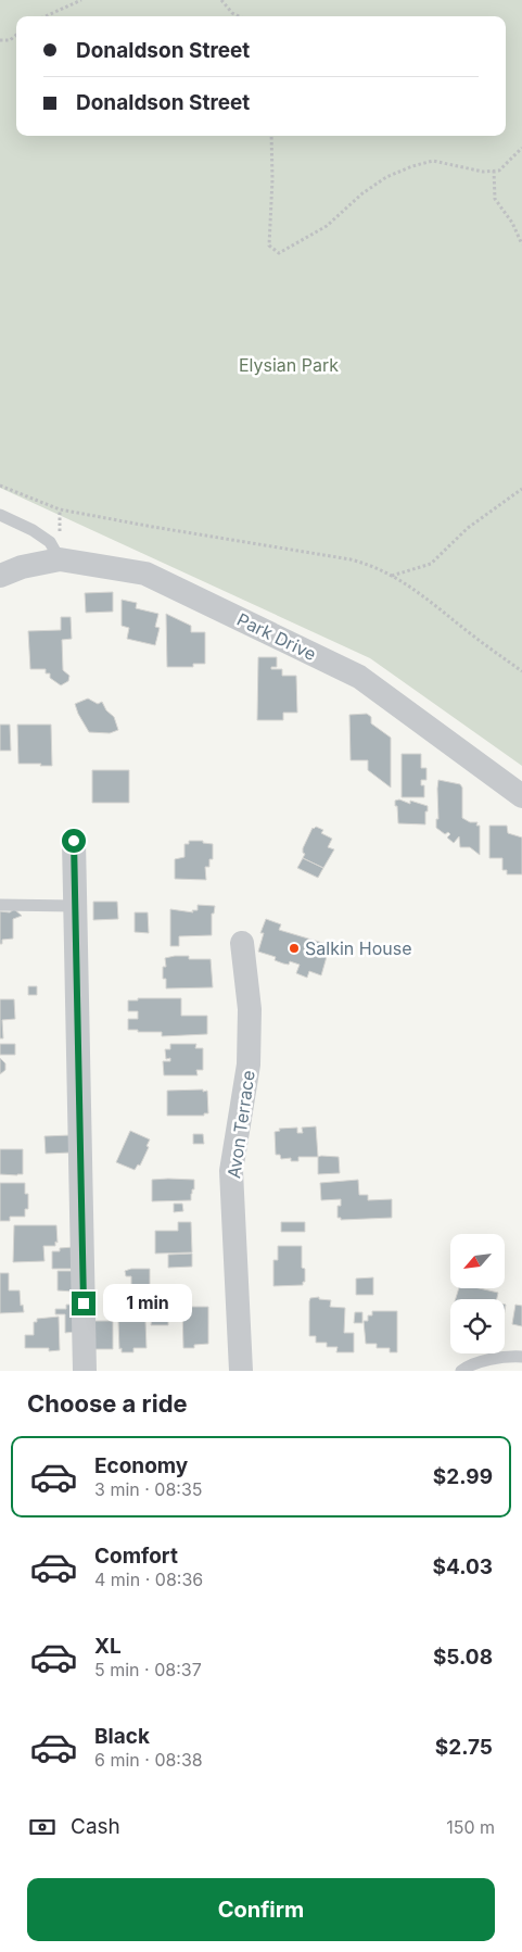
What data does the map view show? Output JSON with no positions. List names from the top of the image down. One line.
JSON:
{"streets":{"street":["Park Drive","Avon Terrace"]},"parks":["Elysian Park"],"places":["Salkin House"],"north":"bottom left","page":{"banner":["Donaldson Street","Donaldson Street"],"bubble":"1 min","heading":"Choose a ride","list":[{"name":"Economy","note":"3 min · 08:35","value":"$2.99"},{"name":"Comfort","note":"4 min · 08:36","value":"$4.03"},{"name":"XL","note":"5 min · 08:37","value":"$5.08"},{"name":"Black","note":"6 min · 08:38","value":"$2.75"}],"pay":["Cash","150 m"],"buttons":"Confirm"}}
